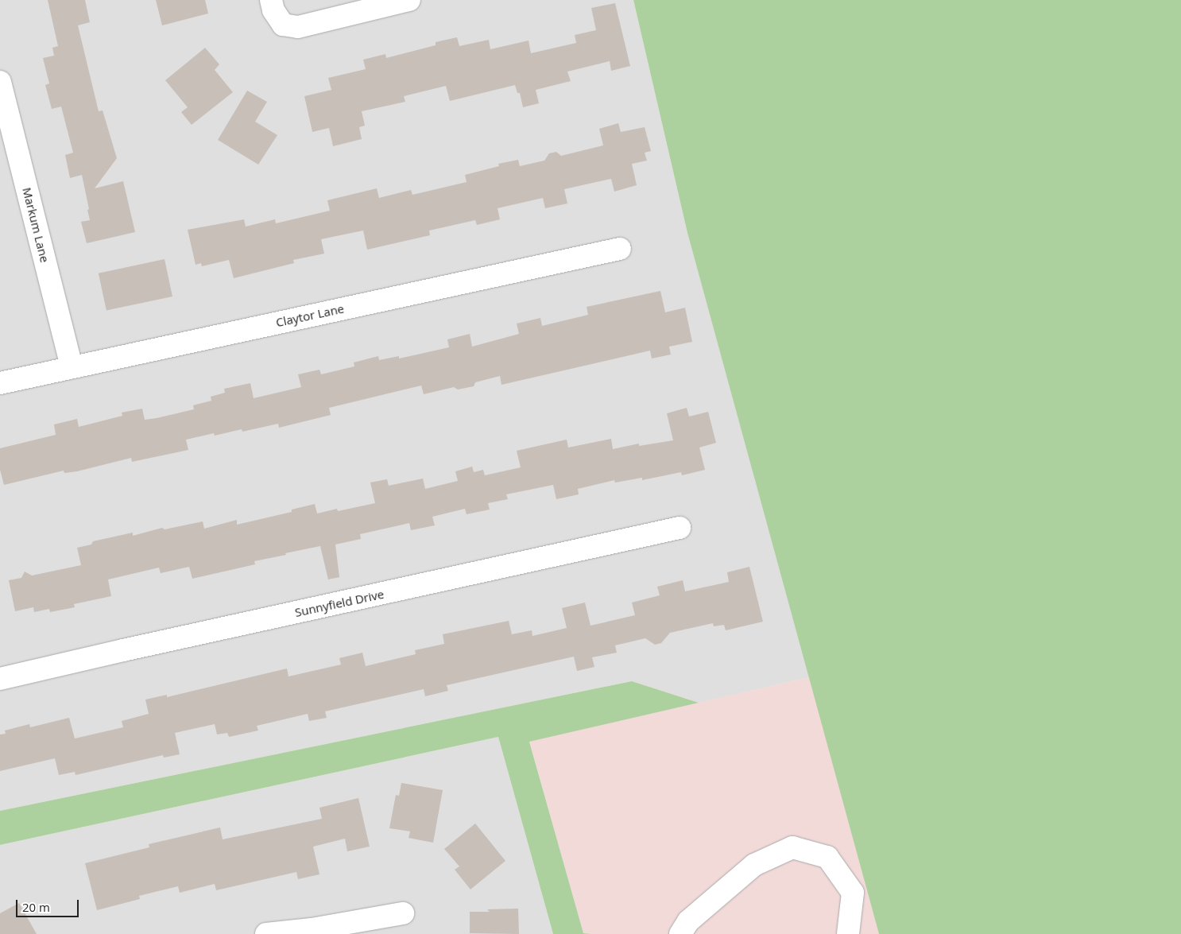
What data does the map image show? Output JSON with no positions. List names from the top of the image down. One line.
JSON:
{"streets":{"street":["Markum Lane","Claytor Lane","Sunnyfield Drive"]},"crossings":[["Markum Lane","Claytor Lane"]],"scale_bar":"20 m"}
